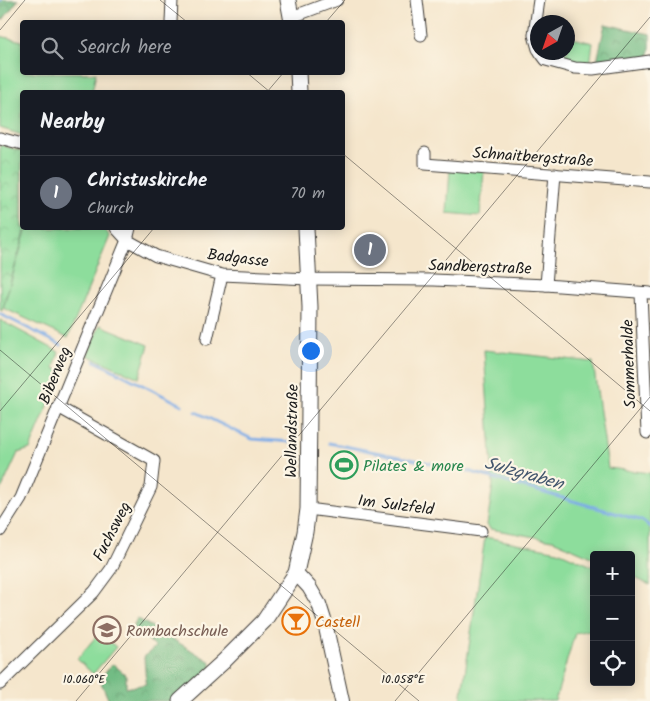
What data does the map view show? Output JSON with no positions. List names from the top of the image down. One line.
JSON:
{"streets":{"main road":["Wellandstraße"],"street":["Schnaitbergstraße","Badgasse","Sandbergstraße","Sommerhalde","Biberweg","Im Sulzfeld","Fuchsweg"]},"crossings":[["Badgasse","Sandbergstraße"],["Badgasse","Biberweg"],["Badgasse","Wellandstraße"],["Sandbergstraße","Sommerhalde"],["Sandbergstraße","Wellandstraße"],["Biberweg","Fuchsweg"],["Wellandstraße","Im Sulzfeld"]],"water":["Sulzgraben"],"places":{"sports":["Pilates & more"],"bar":["Castell"],"school or university":["Rombachschule"]},"north":"bottom left","page":{"search":"Search here","heading":"Nearby","list":[{"mark":"1","name":"Christuskirche","note":"Church","value":"70 m"}],"pins":"1","map_buttons":["+","−"]},"coordinates":["10.060°E","10.058°E"]}
